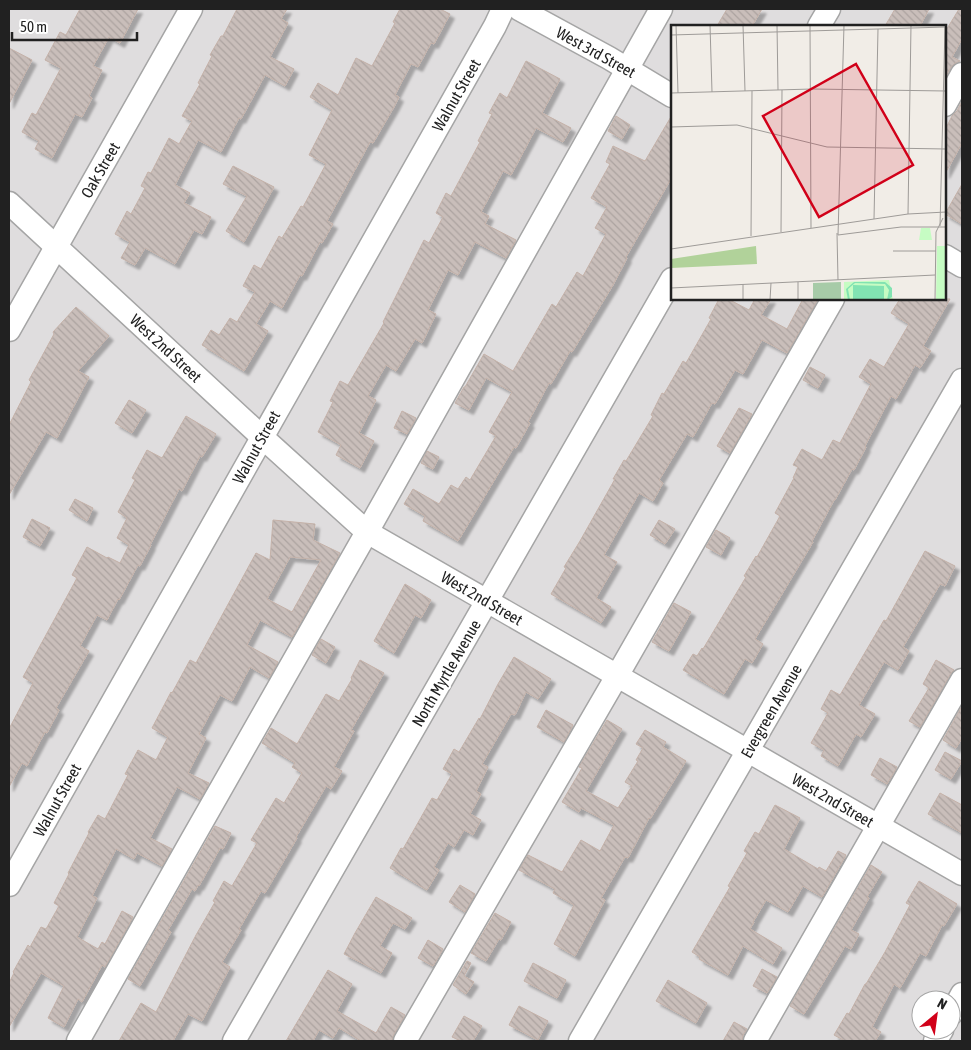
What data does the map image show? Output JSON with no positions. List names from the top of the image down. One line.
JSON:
{"streets":{"street":["West 3rd Street","Walnut Street","Oak Street","West 2nd Street","North Myrtle Avenue","Evergreen Avenue"]},"crossings":[["Walnut Street","West 2nd Street"],["Oak Street","West 2nd Street"],["West 2nd Street","North Myrtle Avenue"],["West 2nd Street","Evergreen Avenue"]],"scale_bar":"50 m","north":"top right"}
